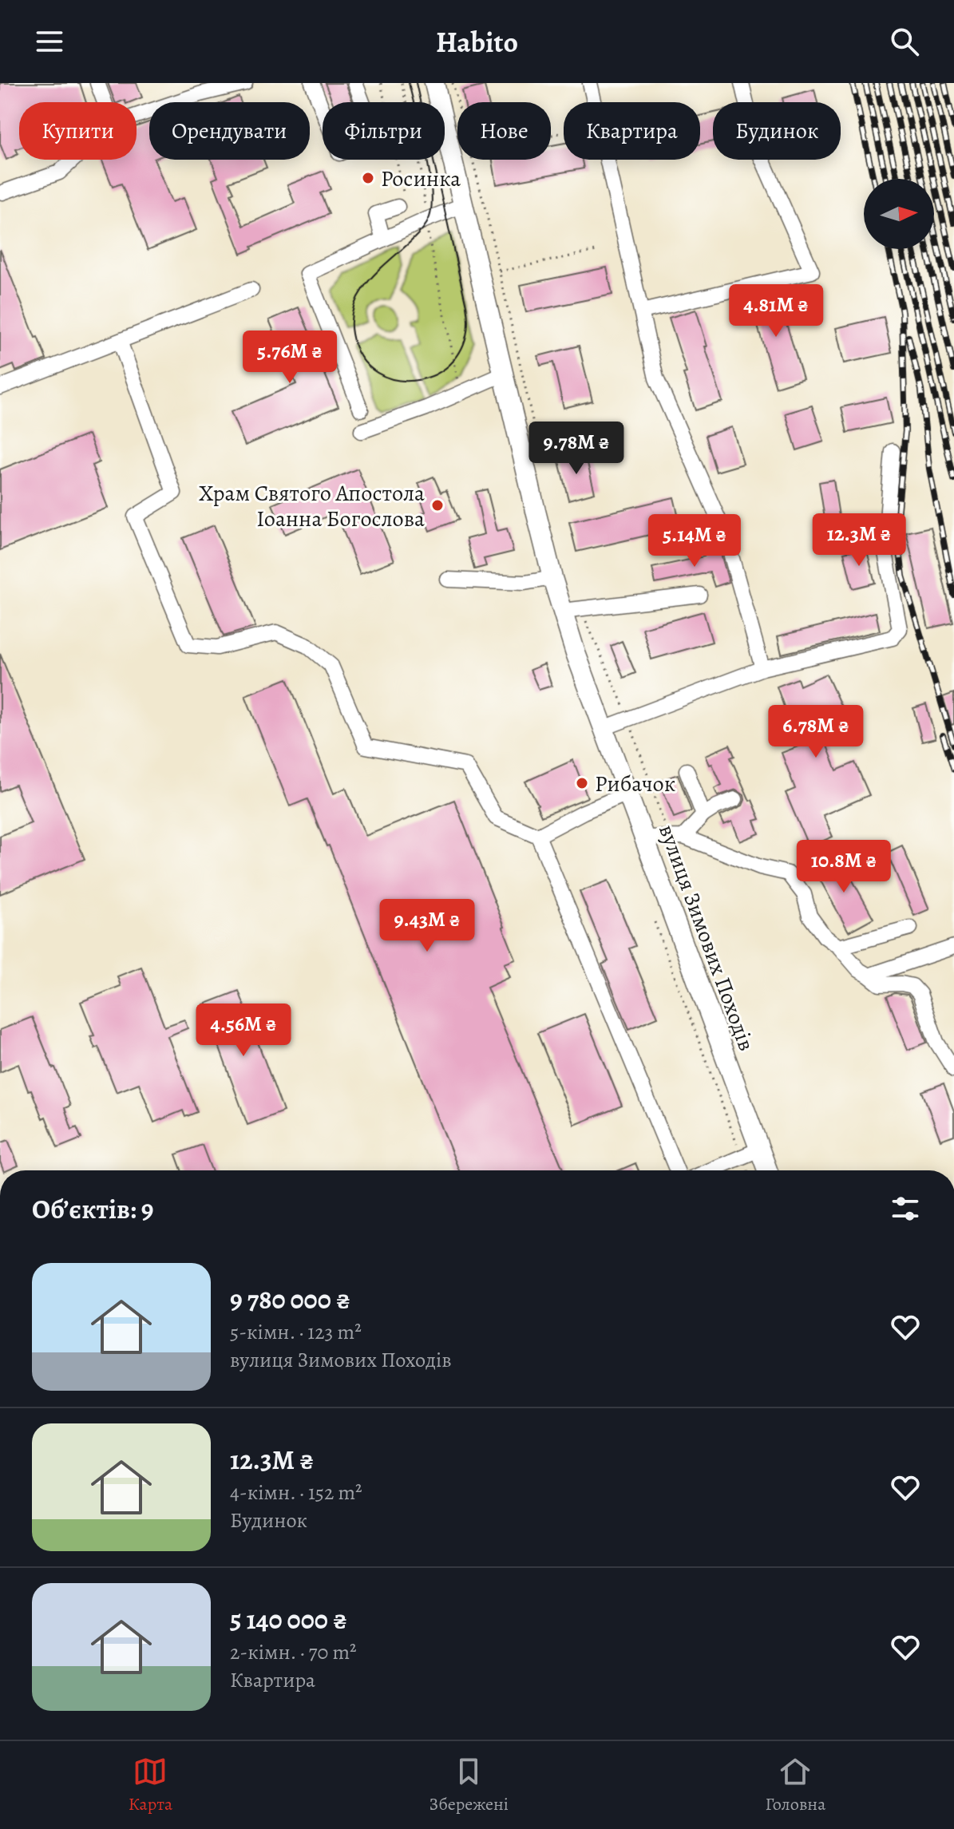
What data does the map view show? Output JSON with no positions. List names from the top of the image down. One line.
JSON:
{"streets":{"main road":["вулиця Зимових Походів"]},"places":["Росинка","Храм Святого Апостола Іоанна Богослова","Рибачок"],"north":"right","page":{"header":"Habito","chip":["Купити","Орендувати","Фільтри","Нове","Квартира","Будинок"],"price":["4.81M ₴","5.76M ₴","9.78M ₴","12.3M ₴","5.14M ₴","6.78M ₴","10.8M ₴","9.43M ₴","4.56M ₴"],"heading":"Об’єктів: 9","list":[{"name":"9 780 000 ₴","note":"5-кімн. · 123 m² · вулиця Зимових Походів"},{"name":"12.3M ₴","note":"4-кімн. · 152 m² · Будинок"},{"name":"5 140 000 ₴","note":"2-кімн. · 70 m² · Квартира"}],"tabs":["Карта","Збережені","Головна"]}}
